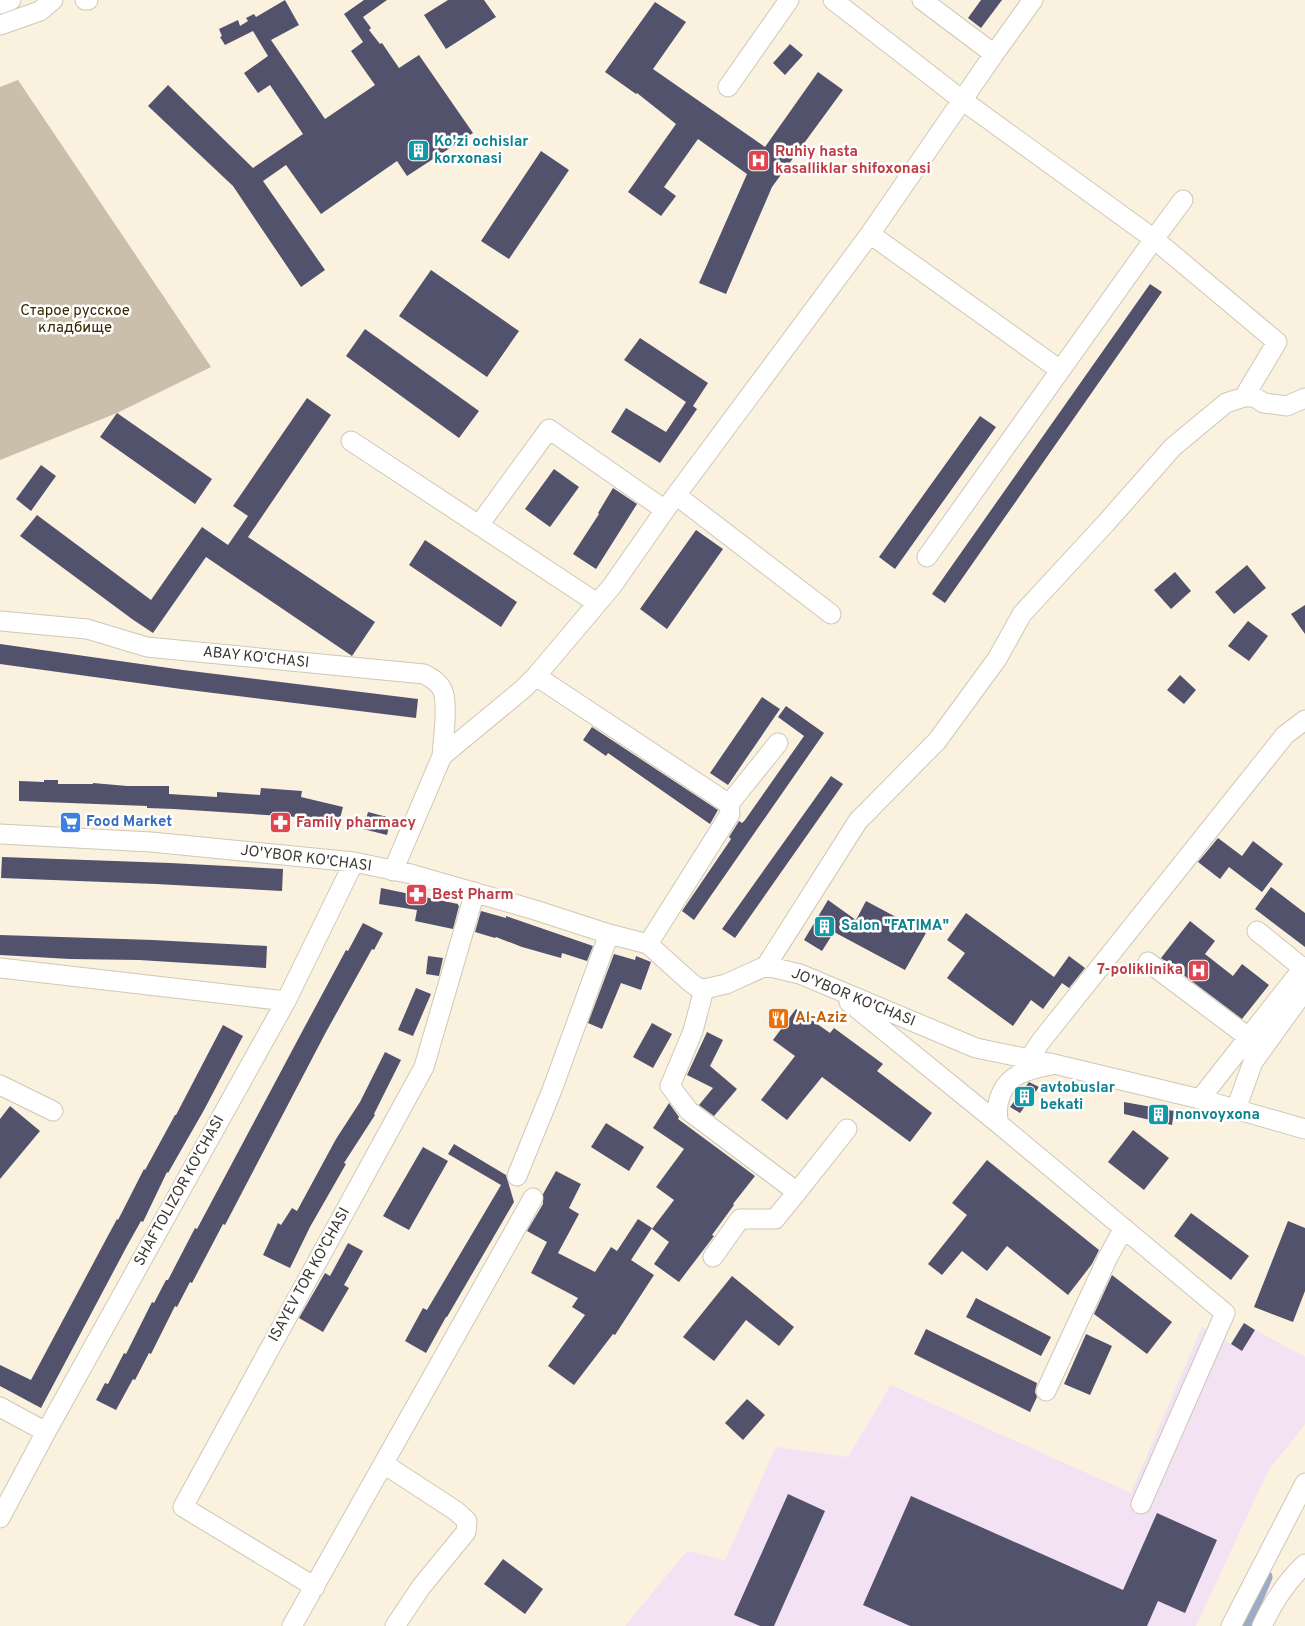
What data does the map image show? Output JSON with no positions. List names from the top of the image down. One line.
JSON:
{"streets":{"street":["ABAY KO'CHASI","JO'YBOR KO'CHASI","SHAFTOLIZOR KO'CHASI","ISAYEV TOR KO'CHASI"]},"crossings":[["JO'YBOR KO'CHASI","SHAFTOLIZOR KO'CHASI"],["JO'YBOR KO'CHASI","ISAYEV TOR KO'CHASI"]],"parks":["Старое русское кладбище"],"places":{"building":["Ko'zi ochislar korxonasi","Salon \"FATIMA\"","avtobuslar bekati","nonvoyxona"],"hospital":["Ruhiy hasta kasalliklar shifoxonasi","7-poliklinika"],"supermarket":["Food Market"],"pharmacy":["Family pharmacy","Best Pharm"],"restaurant":["Al-Aziz"]}}
